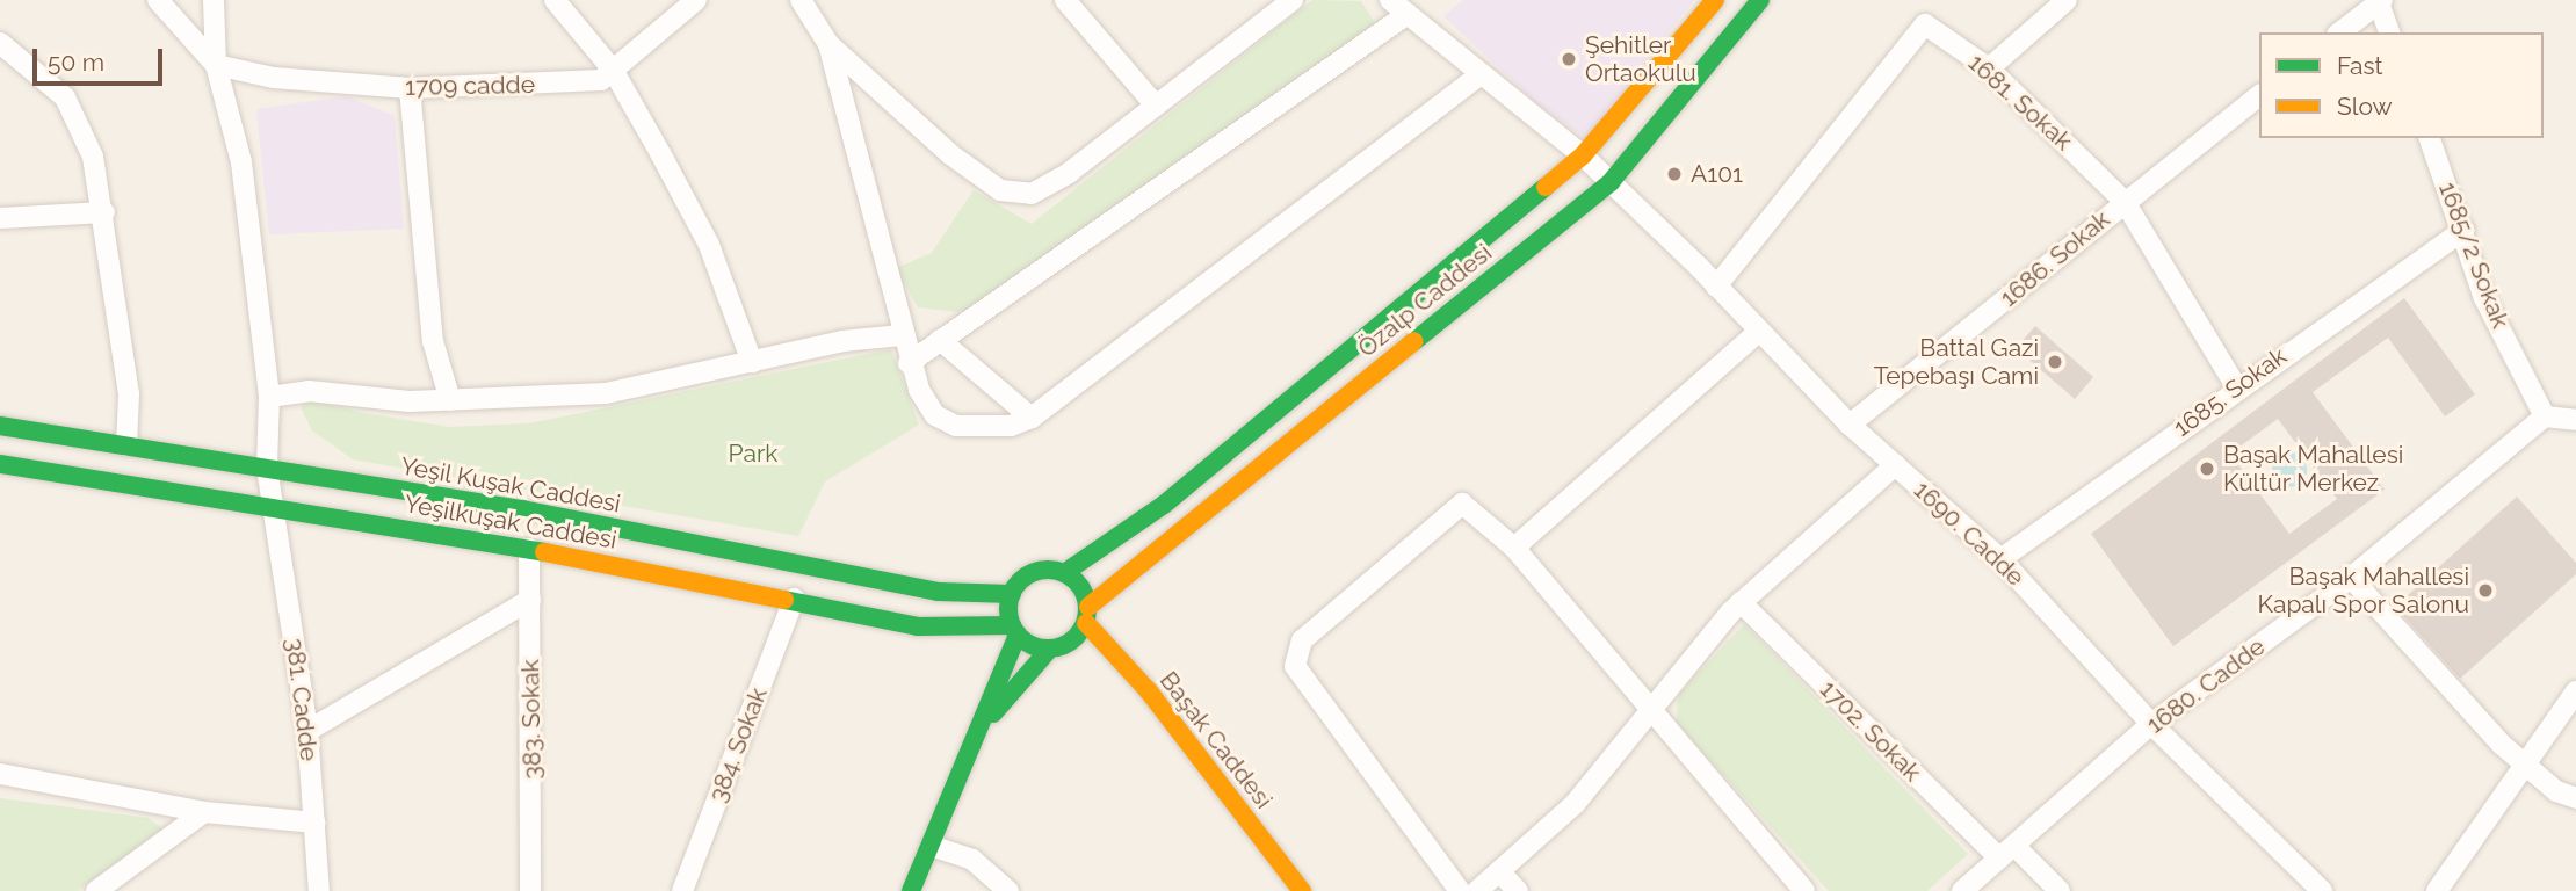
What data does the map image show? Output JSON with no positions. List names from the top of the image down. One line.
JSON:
{"streets":{"main road":["Özalp Caddesi","Yeşil Kuşak Caddesi","Yeşilkuşak Caddesi","Başak Caddesi"],"street":["1709 cadde","1681. Sokak","1685/2 Sokak","1686. Sokak","1685. Sokak","1690. Cadde","1680. Cadde","381. Cadde","383. Sokak","1702. Sokak","384. Sokak"]},"crossings":[["1709 cadde","381. Cadde"],["1681. Sokak","1686. Sokak"],["1681. Sokak","1685. Sokak"],["1681. Sokak","1690. Cadde"],["1685/2 Sokak","1685. Sokak"],["1685/2 Sokak","1680. Cadde"],["1686. Sokak","1690. Cadde"],["Özalp Caddesi","Yeşil Kuşak Caddesi"],["Özalp Caddesi","Yeşilkuşak Caddesi"],["Özalp Caddesi","1690. Cadde"],["Özalp Caddesi","Başak Caddesi"],["1685. Sokak","1690. Cadde"],["Yeşil Kuşak Caddesi","Yeşilkuşak Caddesi"],["Yeşil Kuşak Caddesi","381. Cadde"],["Yeşil Kuşak Caddesi","Başak Caddesi"],["Yeşilkuşak Caddesi","381. Cadde"],["Yeşilkuşak Caddesi","383. Sokak"],["Yeşilkuşak Caddesi","Başak Caddesi"],["Yeşilkuşak Caddesi","384. Sokak"],["1690. Cadde","1680. Cadde"],["1680. Cadde","1702. Sokak"]],"parks":["Park"],"places":["Şehitler Ortaokulu","A101","Battal Gazi Tepebaşı Cami","Başak Mahallesi Kültür Merkez","Başak Mahallesi Kapalı Spor Salonu"],"legend":["Fast","Slow"],"scale_bar":"50 m"}
